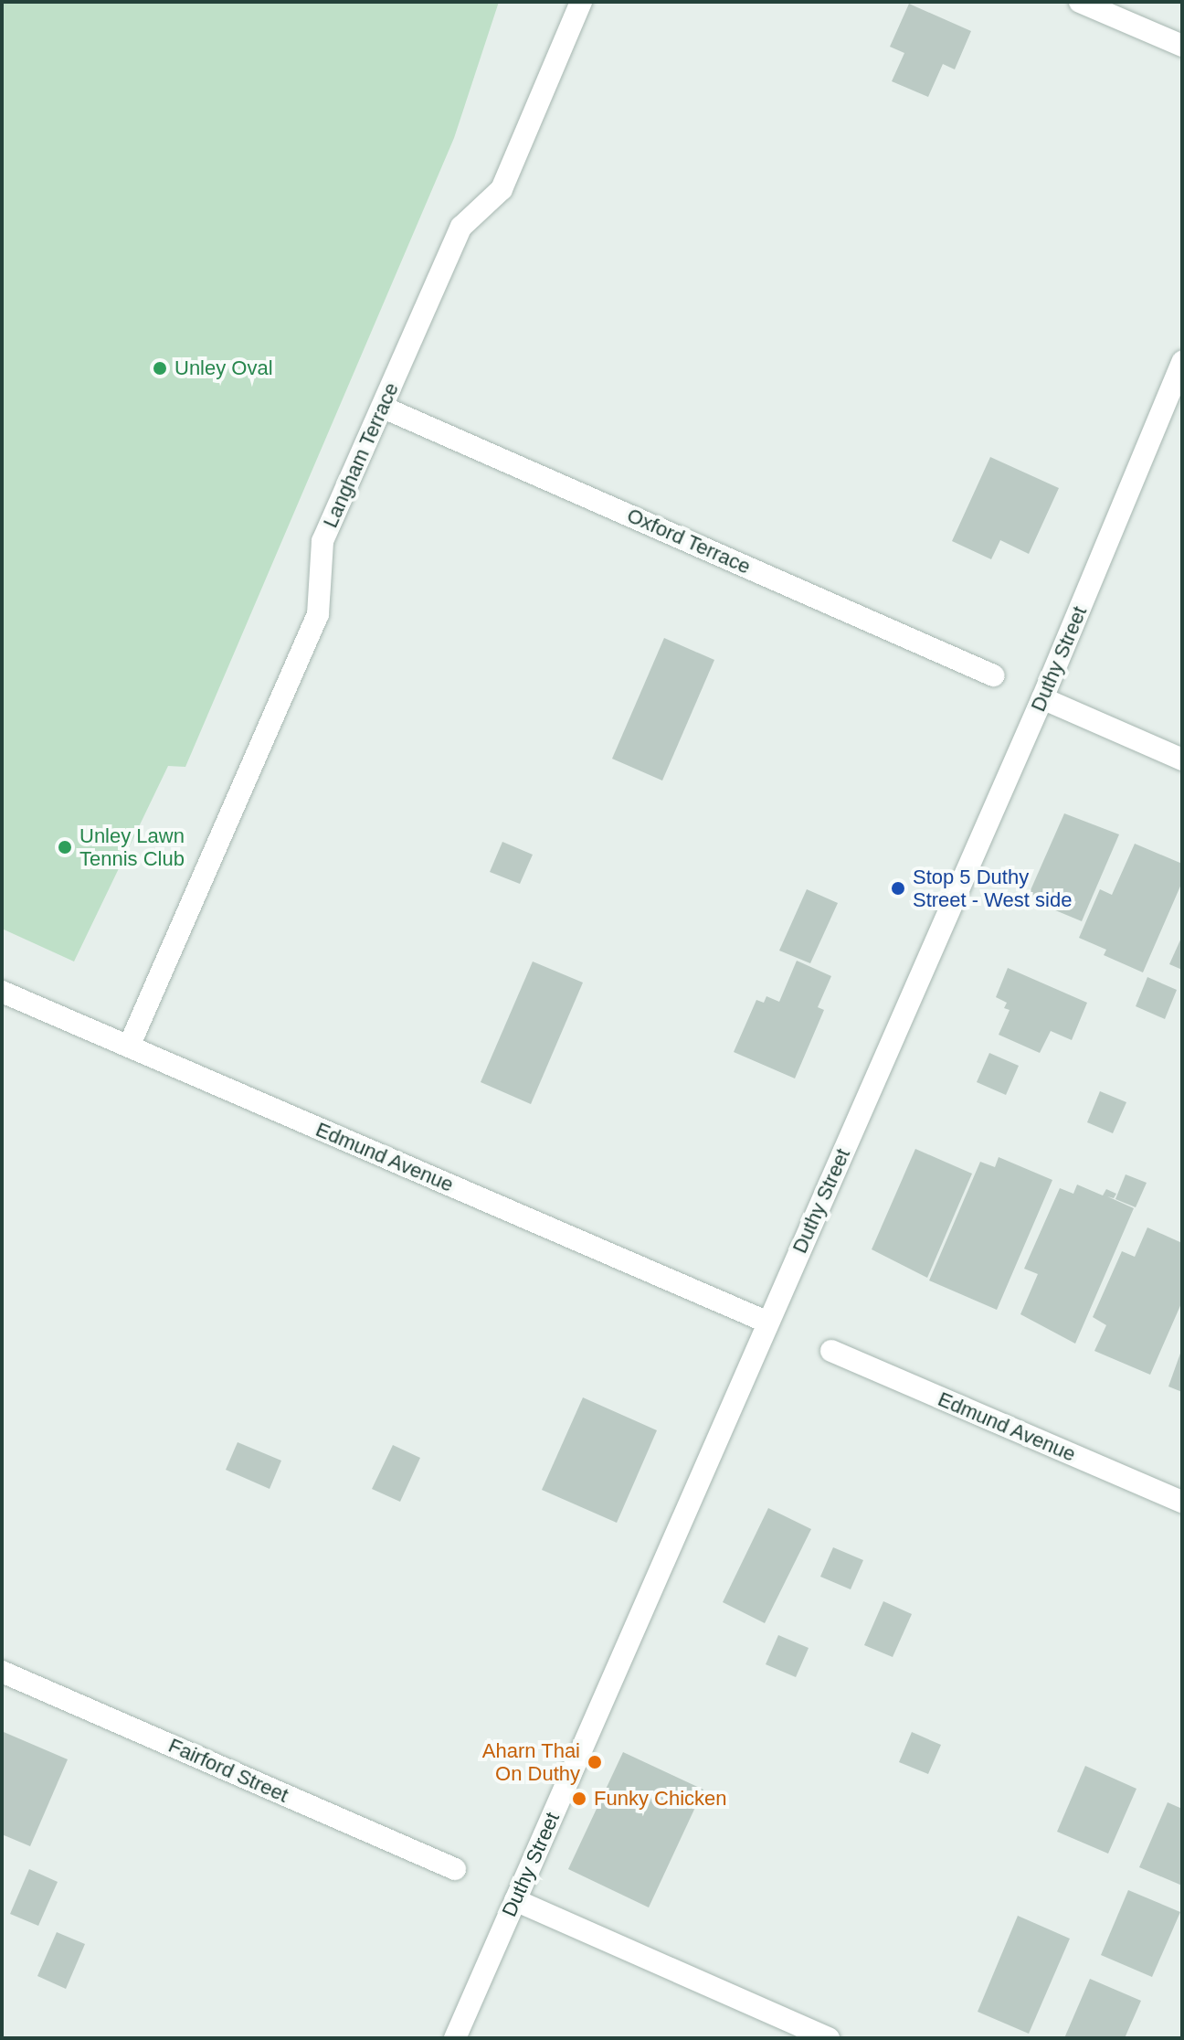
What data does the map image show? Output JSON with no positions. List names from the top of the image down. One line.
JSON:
{"streets":{"street":["Langham Terrace","Oxford Terrace","Duthy Street","Edmund Avenue","Fairford Street"]},"crossings":[["Langham Terrace","Oxford Terrace"],["Langham Terrace","Edmund Avenue"],["Duthy Street","Edmund Avenue"]],"places":["Unley Oval","Unley Lawn Tennis Club","Stop 5 Duthy Street - West side","Aharn Thai On Duthy","Funky Chicken"]}
